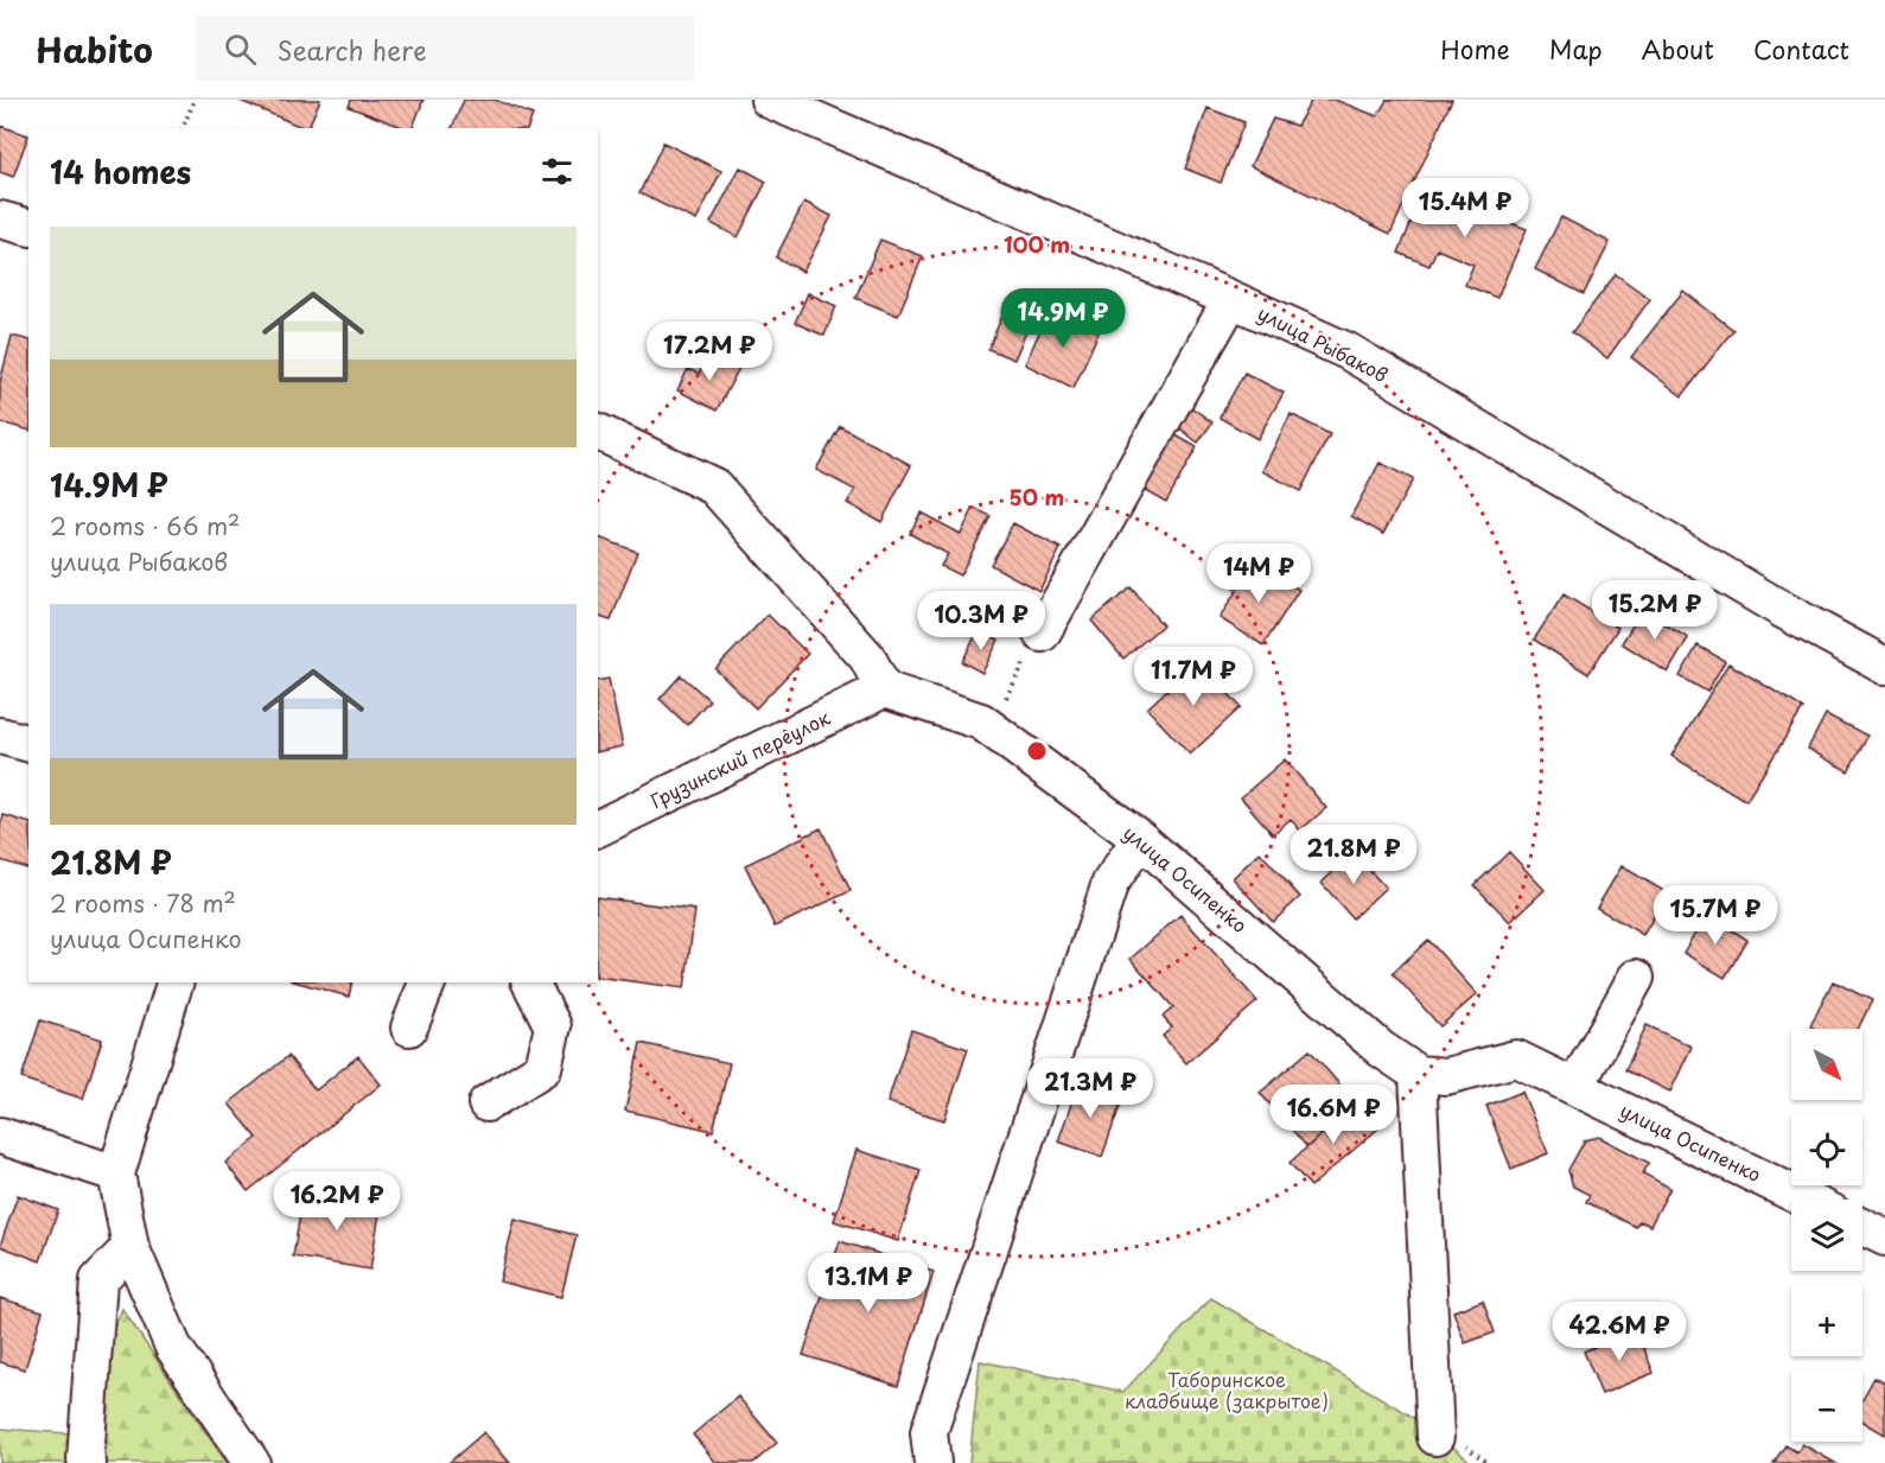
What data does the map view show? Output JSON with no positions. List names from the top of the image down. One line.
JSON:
{"streets":{"street":["улица Рыбаков","Грузинский переулок","улица Осипенко"]},"crossings":[["Грузинский переулок","улица Осипенко"]],"parks":["Таборинское кладбище (закрытое)"],"north":"bottom right","page":{"header":"Habito","search":"Search here","nav":["Home","Map","About","Contact"],"heading":"14 homes","price":["15.4M ₽","14.9M ₽","17.2M ₽","14M ₽","15.2M ₽","10.3M ₽","11.7M ₽","21.8M ₽","15.7M ₽","21.3M ₽","16.6M ₽","16.2M ₽","13.1M ₽","42.6M ₽"],"list":[{"name":"14.9M ₽","note":"2 rooms · 66 m² · улица Рыбаков"},{"name":"21.8M ₽","note":"2 rooms · 78 m² · улица Осипенко"}],"map_buttons":["+","−"]},"rings":["100 m","50 m"]}
